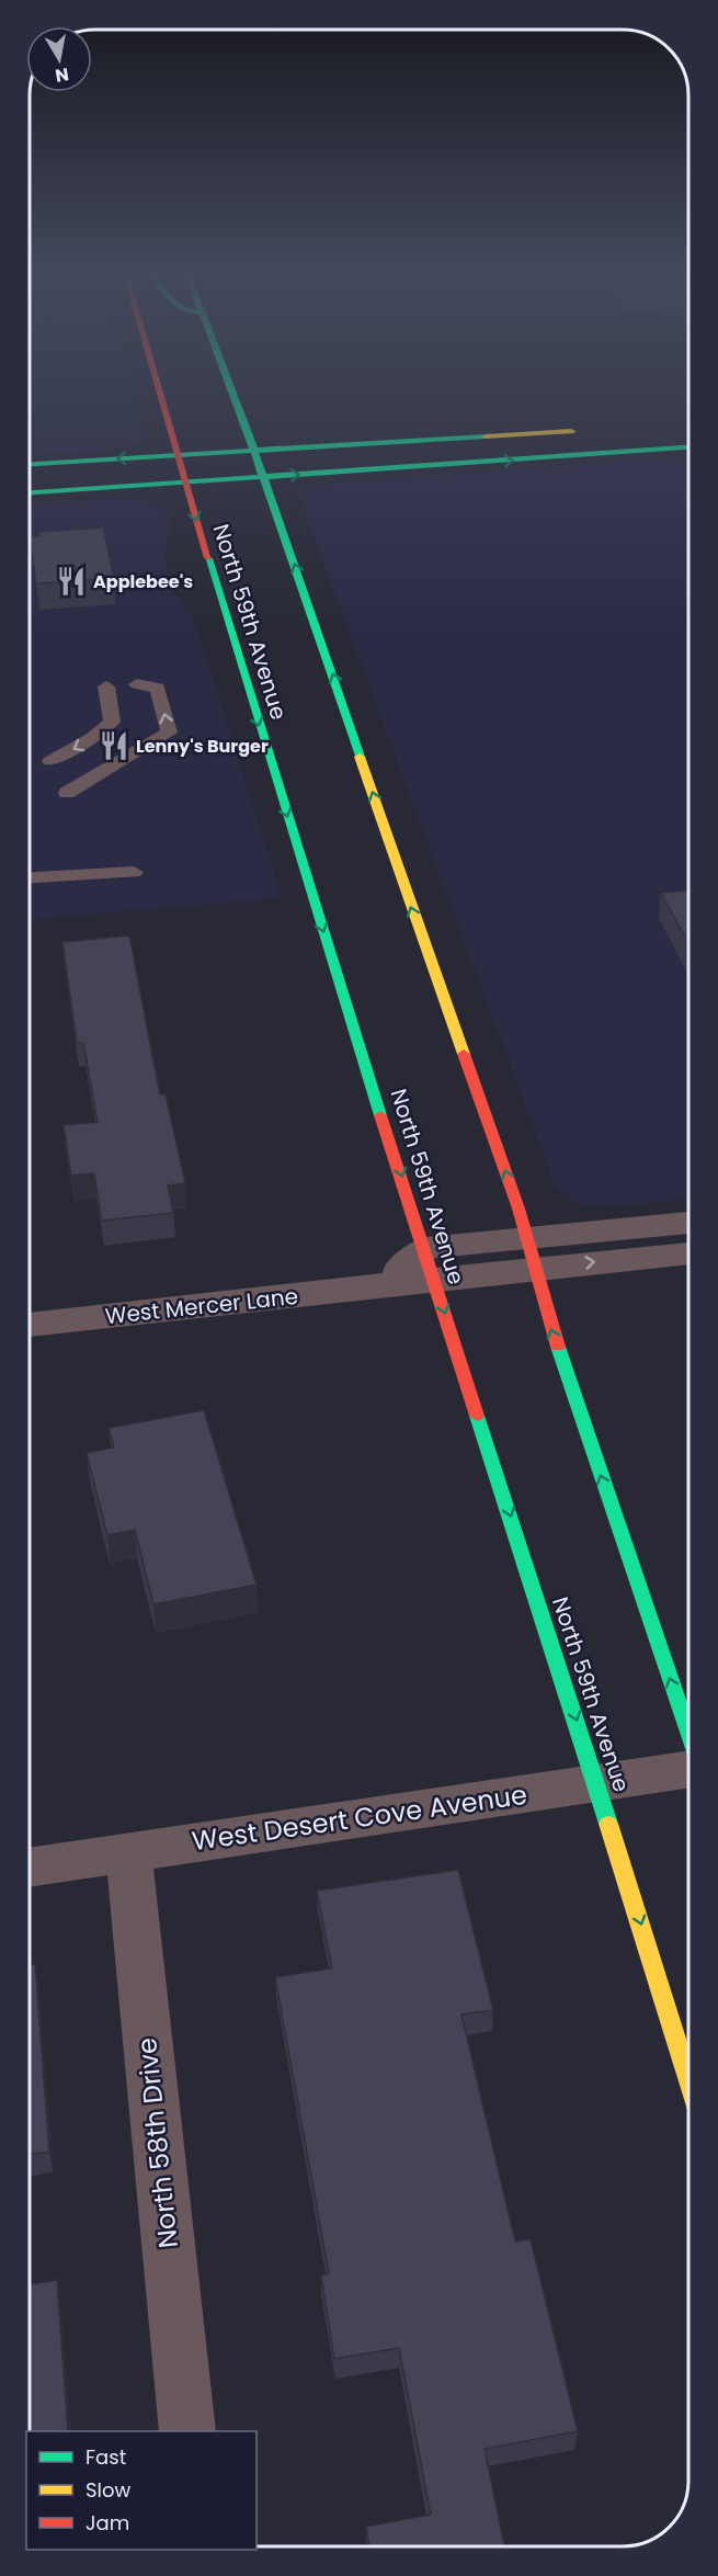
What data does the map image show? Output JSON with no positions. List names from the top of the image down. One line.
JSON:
{"streets":{"main road":["North 59th Avenue"],"street":["West Mercer Lane","West Desert Cove Avenue","North 58th Drive"]},"crossings":[["North 59th Avenue","West Mercer Lane"],["North 59th Avenue","West Desert Cove Avenue"],["West Desert Cove Avenue","North 58th Drive"]],"places":{"restaurant":["Applebee's","Lenny's Burger"]},"legend":["Fast","Slow","Jam"],"north":"bottom"}
